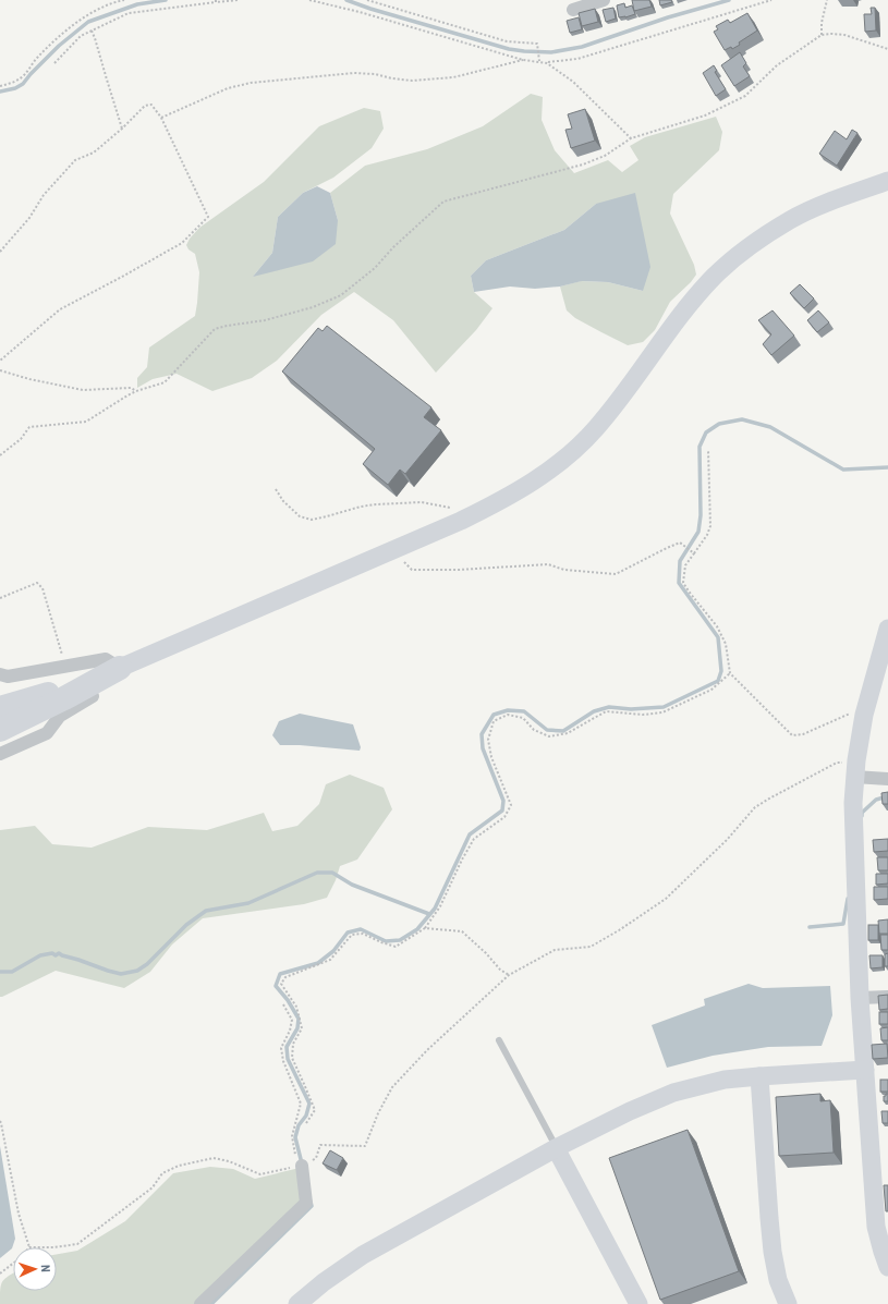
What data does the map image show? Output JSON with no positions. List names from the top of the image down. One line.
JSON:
{"north":"right"}
